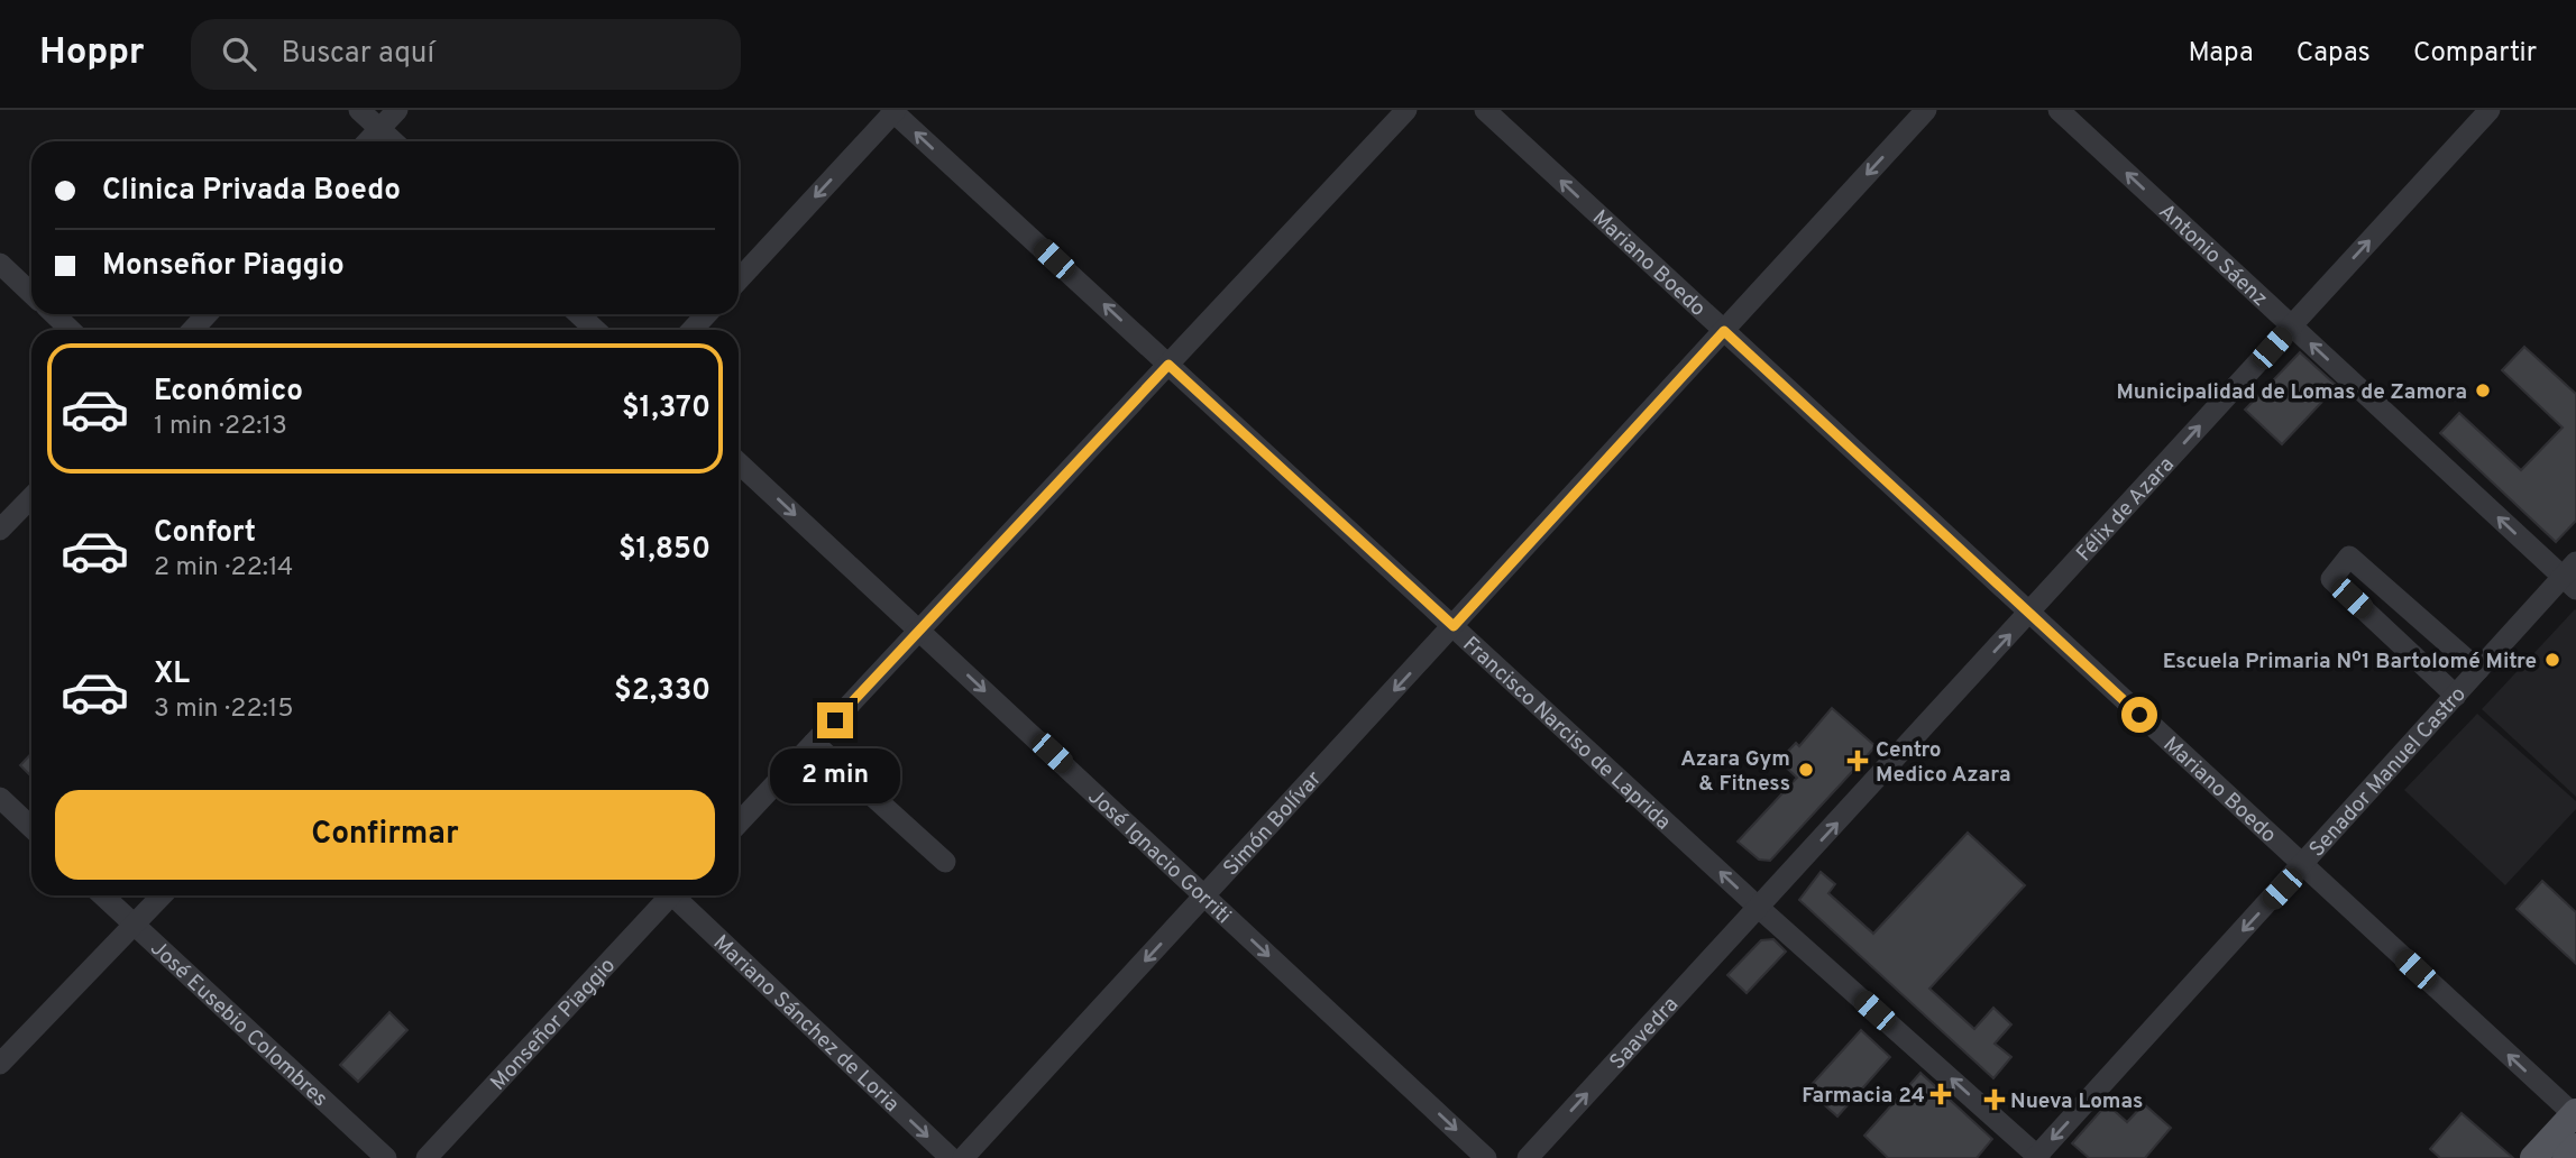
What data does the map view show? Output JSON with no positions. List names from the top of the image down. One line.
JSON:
{"streets":{"street":["Antonio Sáenz","Mariano Boedo","Félix de Azara","Francisco Narciso de Laprida","Senador Manuel Castro","Simón Bolívar","José Ignacio Gorriti","Monseñor Piaggio","Mariano Sánchez de Loria","José Eusebio Colombres","Saavedra"]},"crossings":[["Antonio Sáenz","Félix de Azara"],["Antonio Sáenz","Senador Manuel Castro"],["Mariano Boedo","Félix de Azara"],["Mariano Boedo","Senador Manuel Castro"],["Mariano Boedo","Simón Bolívar"],["Félix de Azara","Francisco Narciso de Laprida"],["Félix de Azara","Saavedra"],["Francisco Narciso de Laprida","Senador Manuel Castro"],["Francisco Narciso de Laprida","Simón Bolívar"],["Francisco Narciso de Laprida","Saavedra"],["Simón Bolívar","José Ignacio Gorriti"]],"one_way":["Antonio Sáenz","Mariano Boedo","Félix de Azara","Francisco Narciso de Laprida","Senador Manuel Castro","Simón Bolívar","José Ignacio Gorriti","Mariano Sánchez de Loria","Saavedra"],"places":{"other":["Municipalidad de Lomas de Zamora","Escuela Primaria Nº1 Bartolomé Mitre","Azara Gym & Fitness"],"health":["Centro Medico Azara","Farmacia 24","Nueva Lomas"]},"page":{"header":"Hoppr","search":"Buscar aquí","nav":["Mapa","Capas","Compartir"],"banner":["Clinica Privada Boedo","Monseñor Piaggio"],"list":[{"name":"Económico","note":"1 min · 22:13","value":"$1,370"},{"name":"Confort","note":"2 min · 22:14","value":"$1,850"},{"name":"XL","note":"3 min · 22:15","value":"$2,330"}],"bubble":"2 min","buttons":"Confirmar"}}
